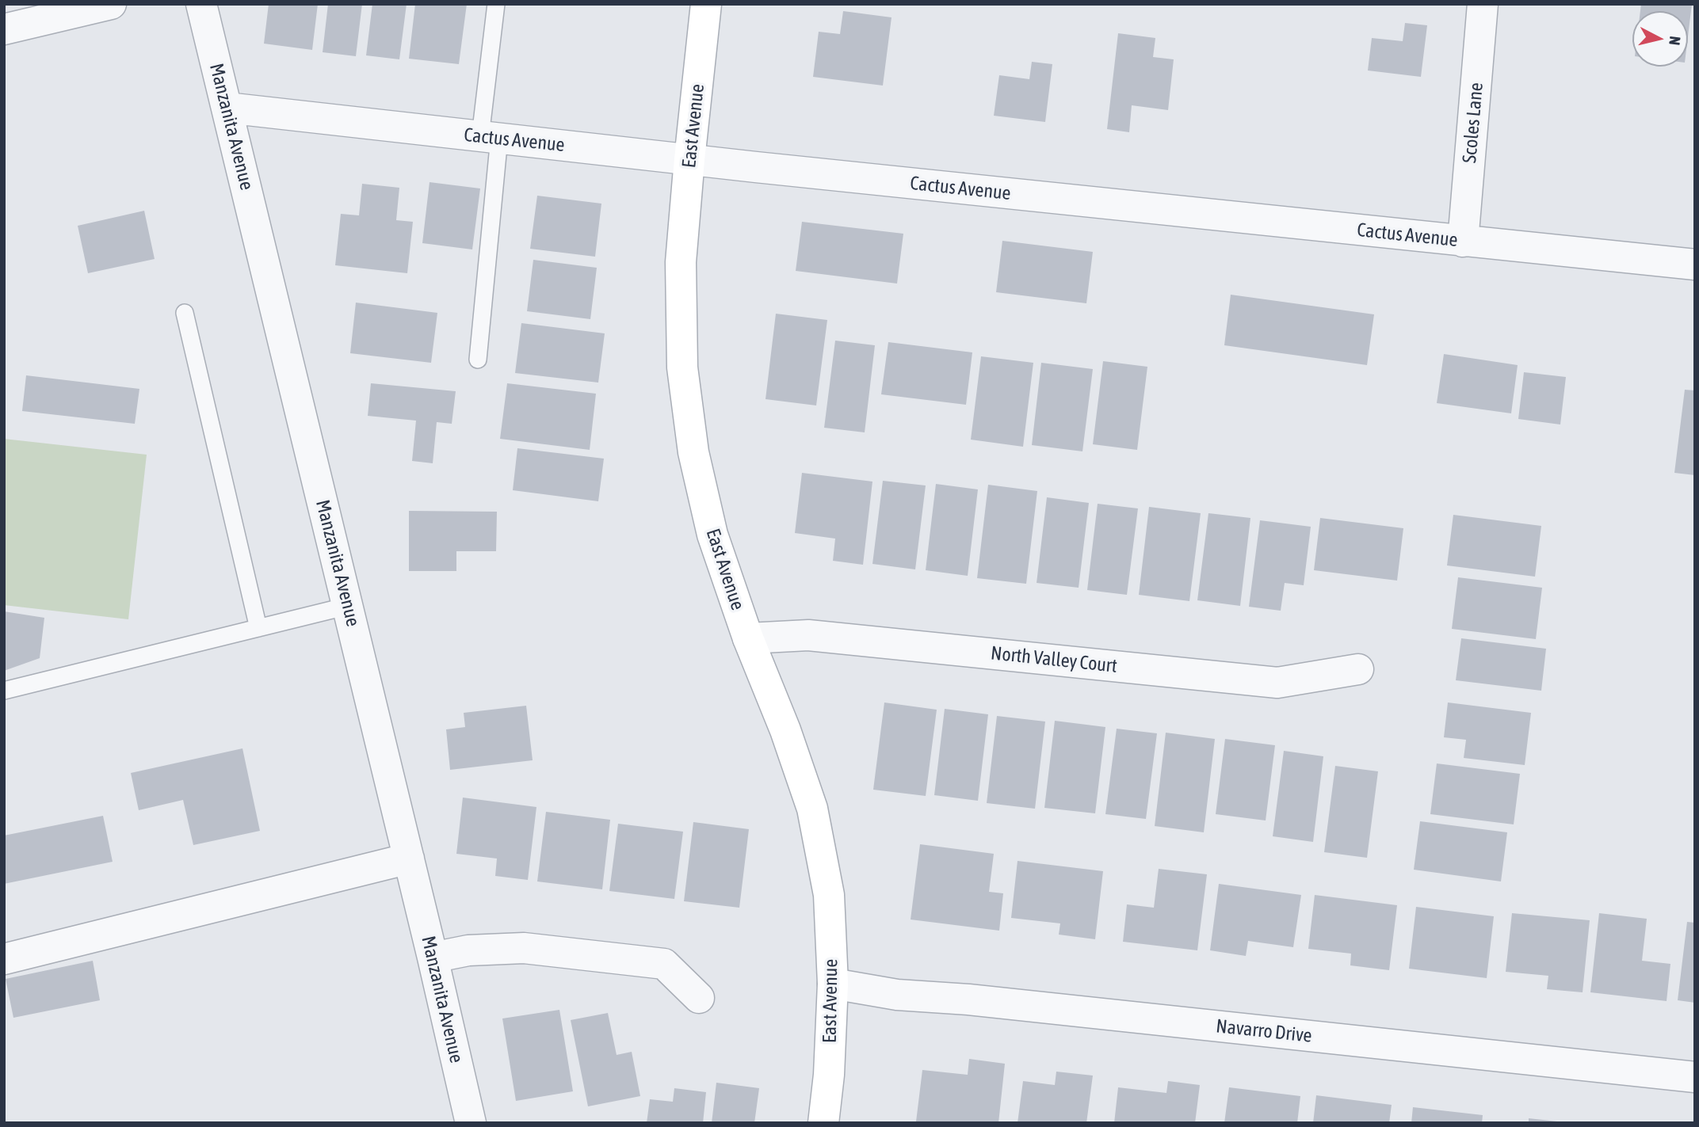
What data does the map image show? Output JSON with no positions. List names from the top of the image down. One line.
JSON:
{"streets":{"main road":["East Avenue"],"street":["Scoles Lane","Manzanita Avenue","Cactus Avenue","North Valley Court","Navarro Drive"]},"crossings":[["Scoles Lane","Cactus Avenue"],["East Avenue","Cactus Avenue"],["East Avenue","North Valley Court"],["East Avenue","Navarro Drive"],["Manzanita Avenue","Cactus Avenue"]],"north":"right"}
